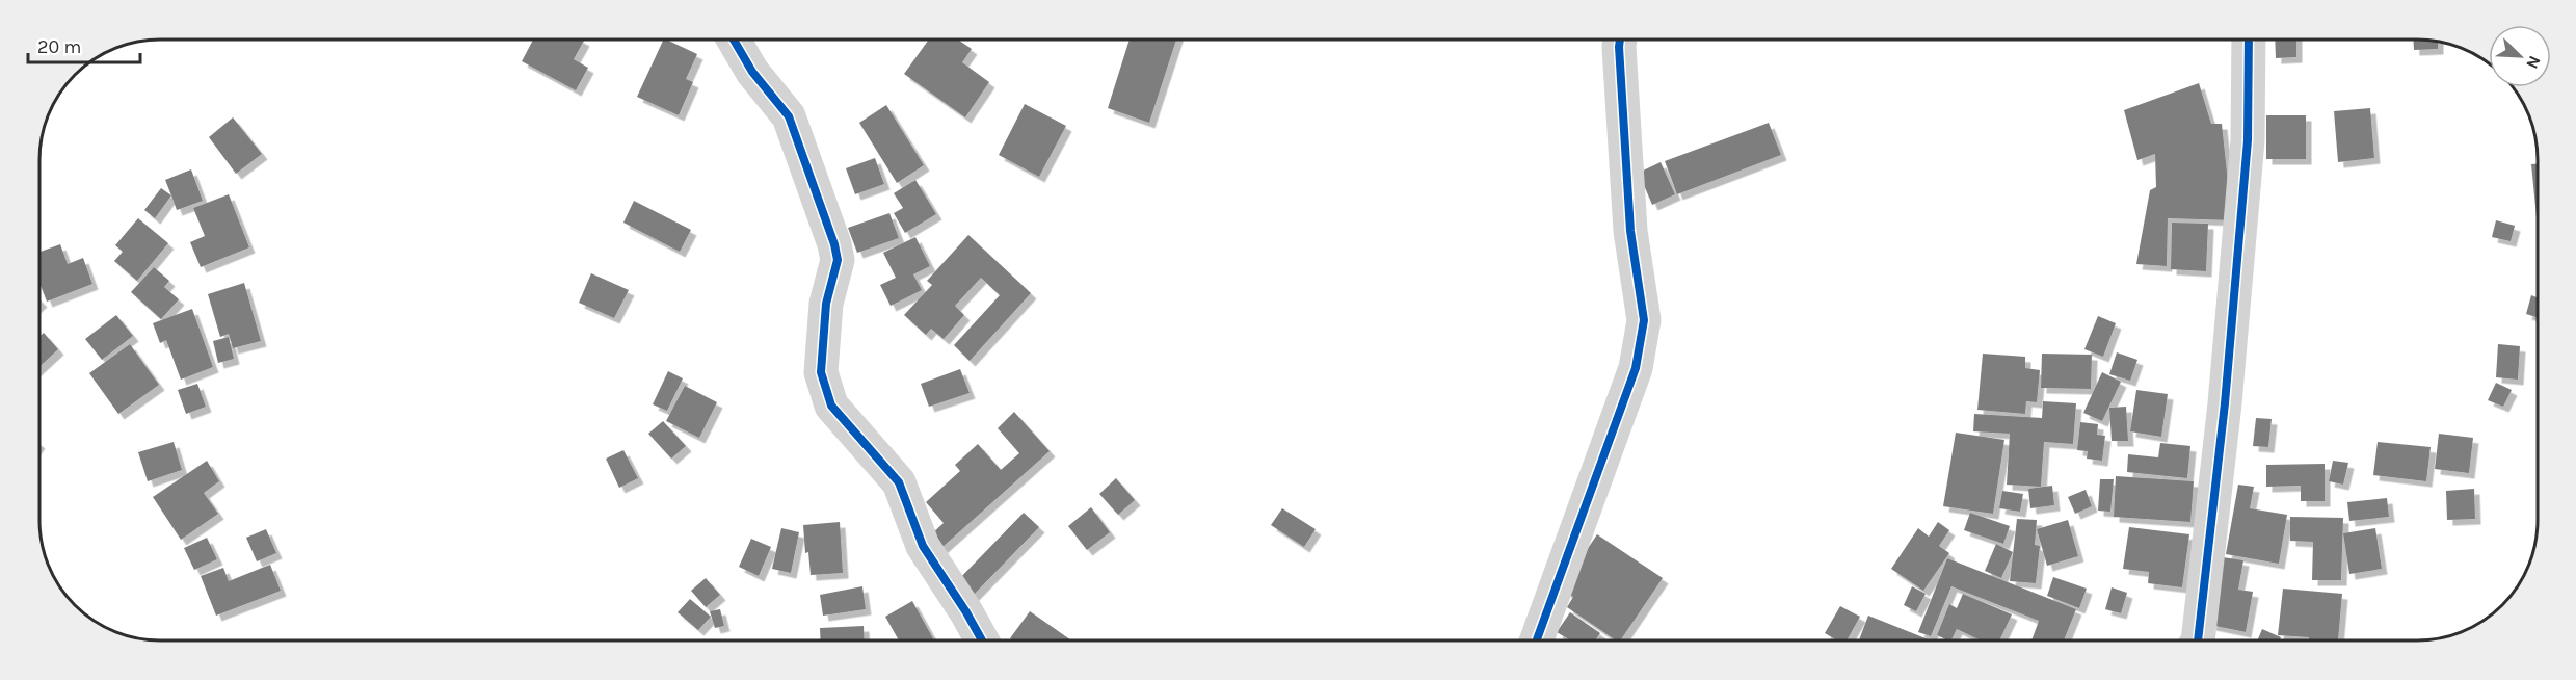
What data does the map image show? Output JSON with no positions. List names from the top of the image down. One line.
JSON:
{"scale_bar":"20 m","north":"bottom right"}
